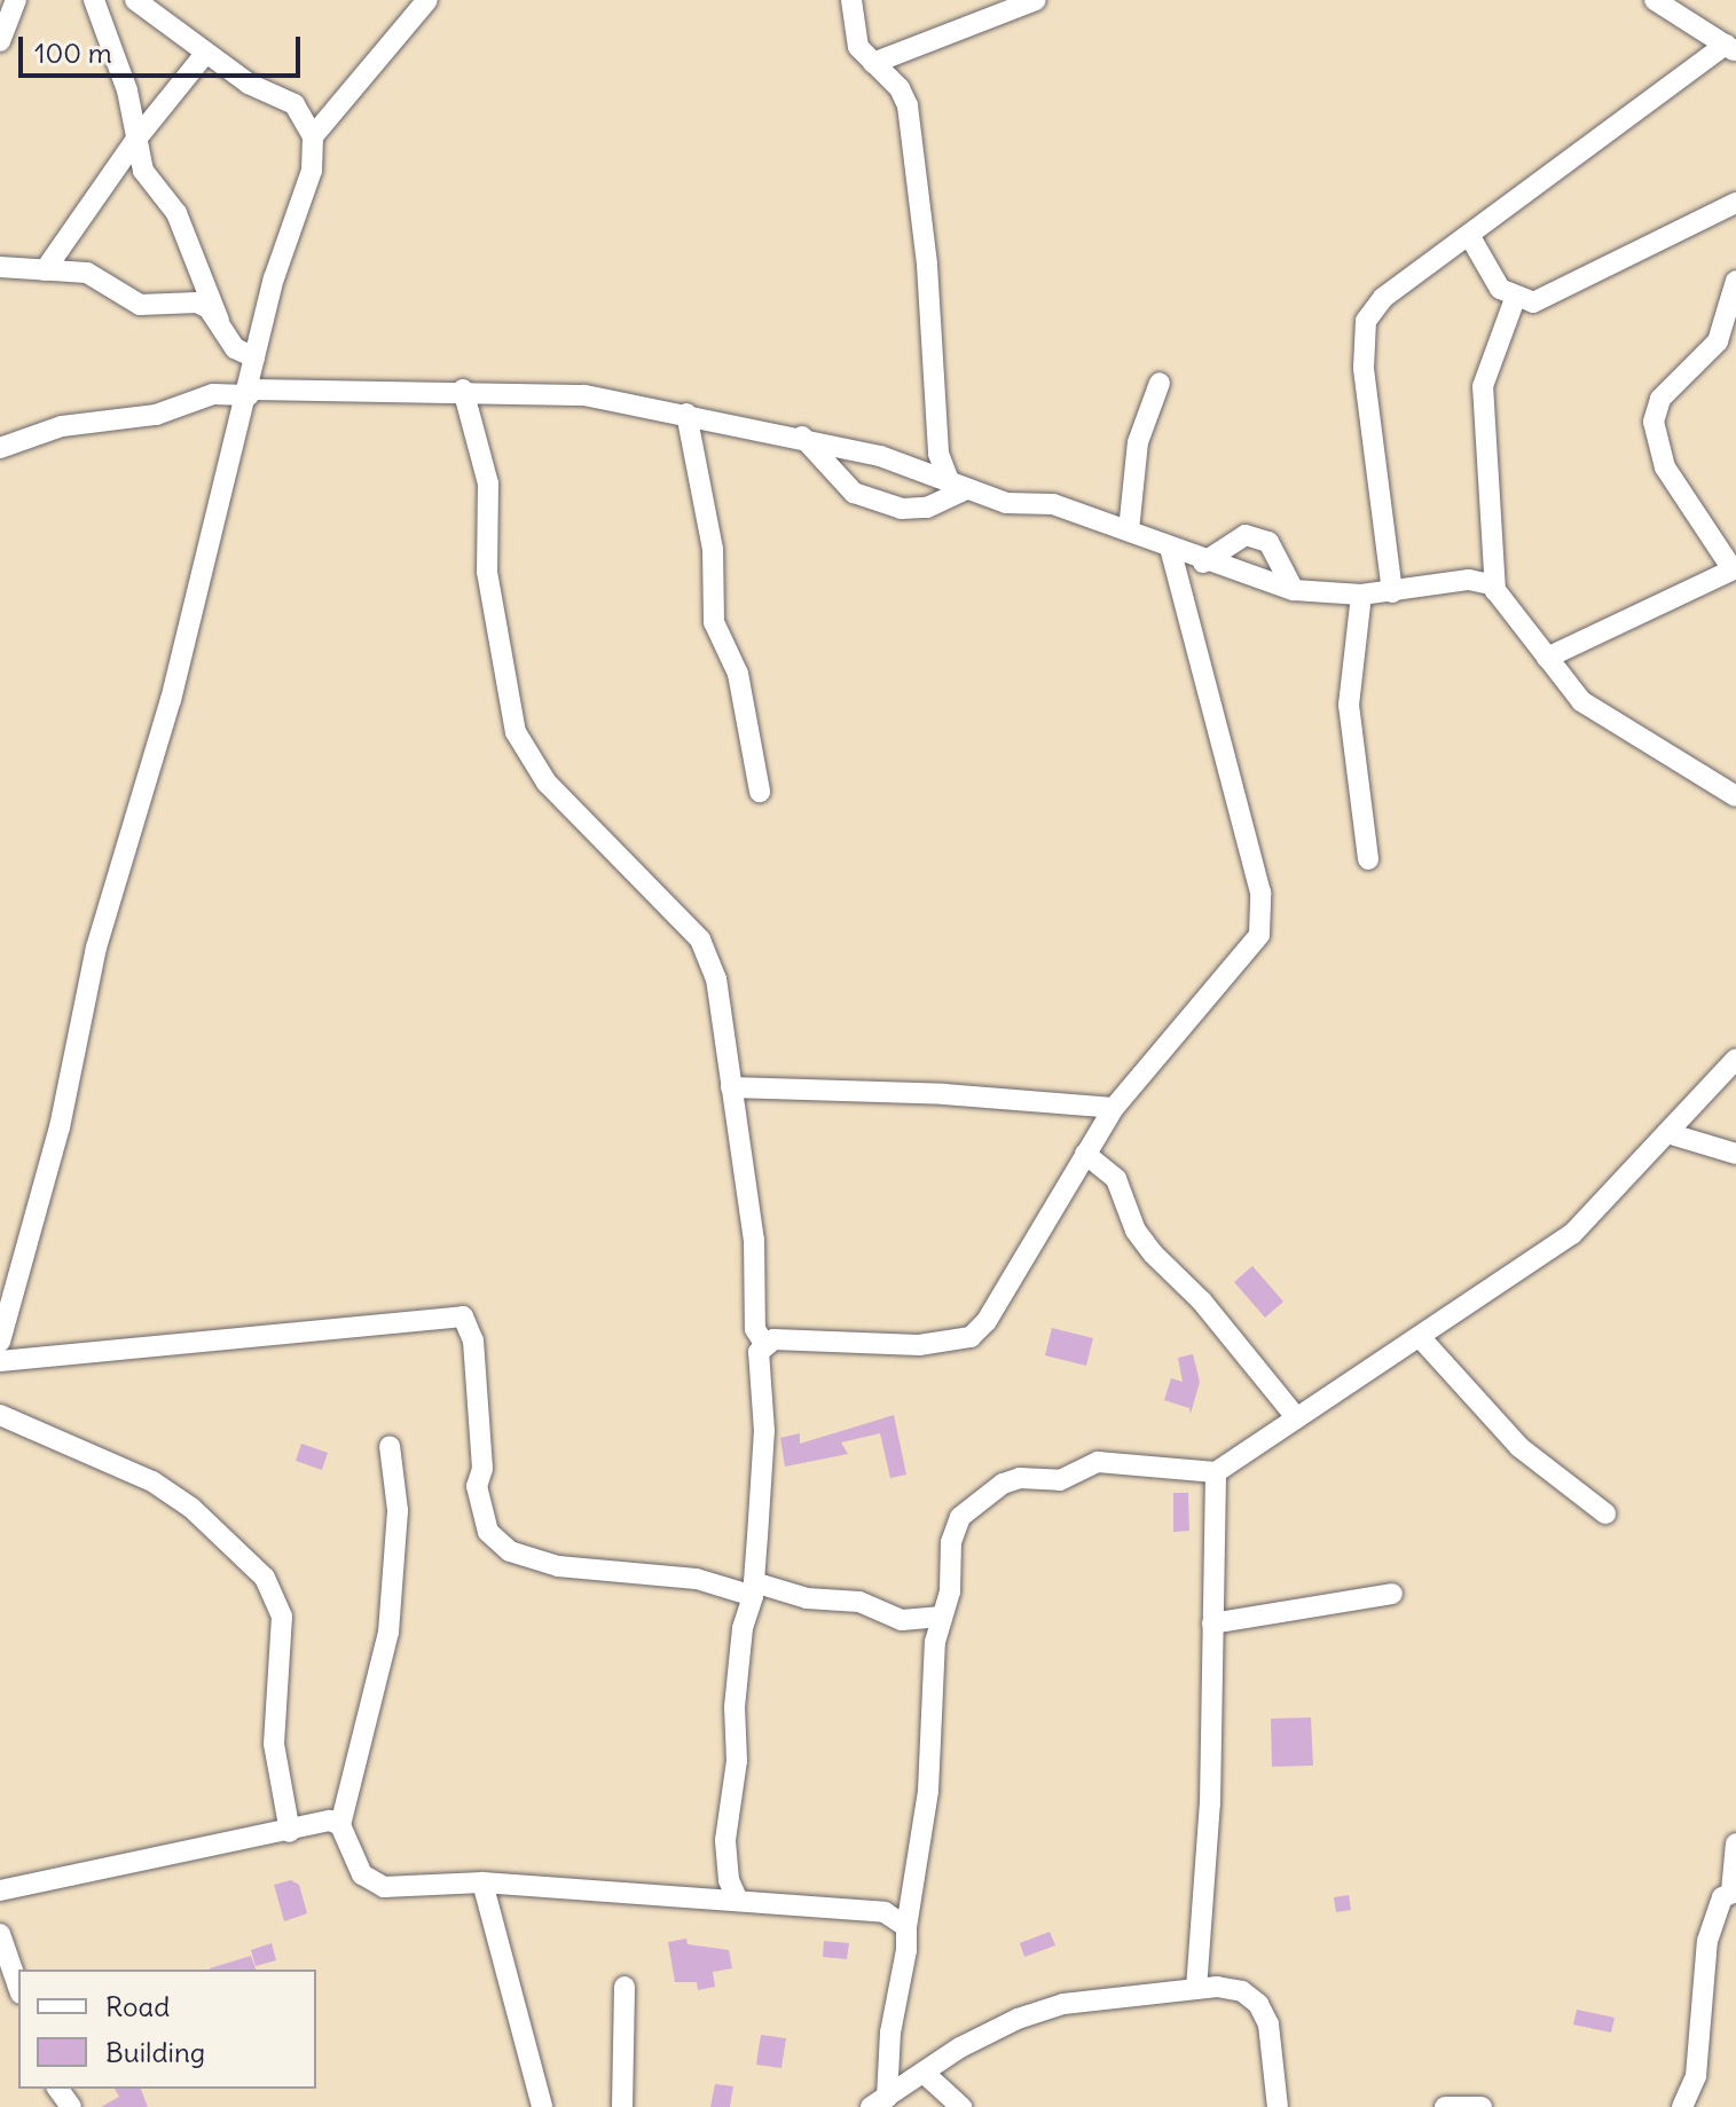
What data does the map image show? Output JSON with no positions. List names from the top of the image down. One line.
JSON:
{"legend":["Road","Building"],"scale_bar":"100 m"}
